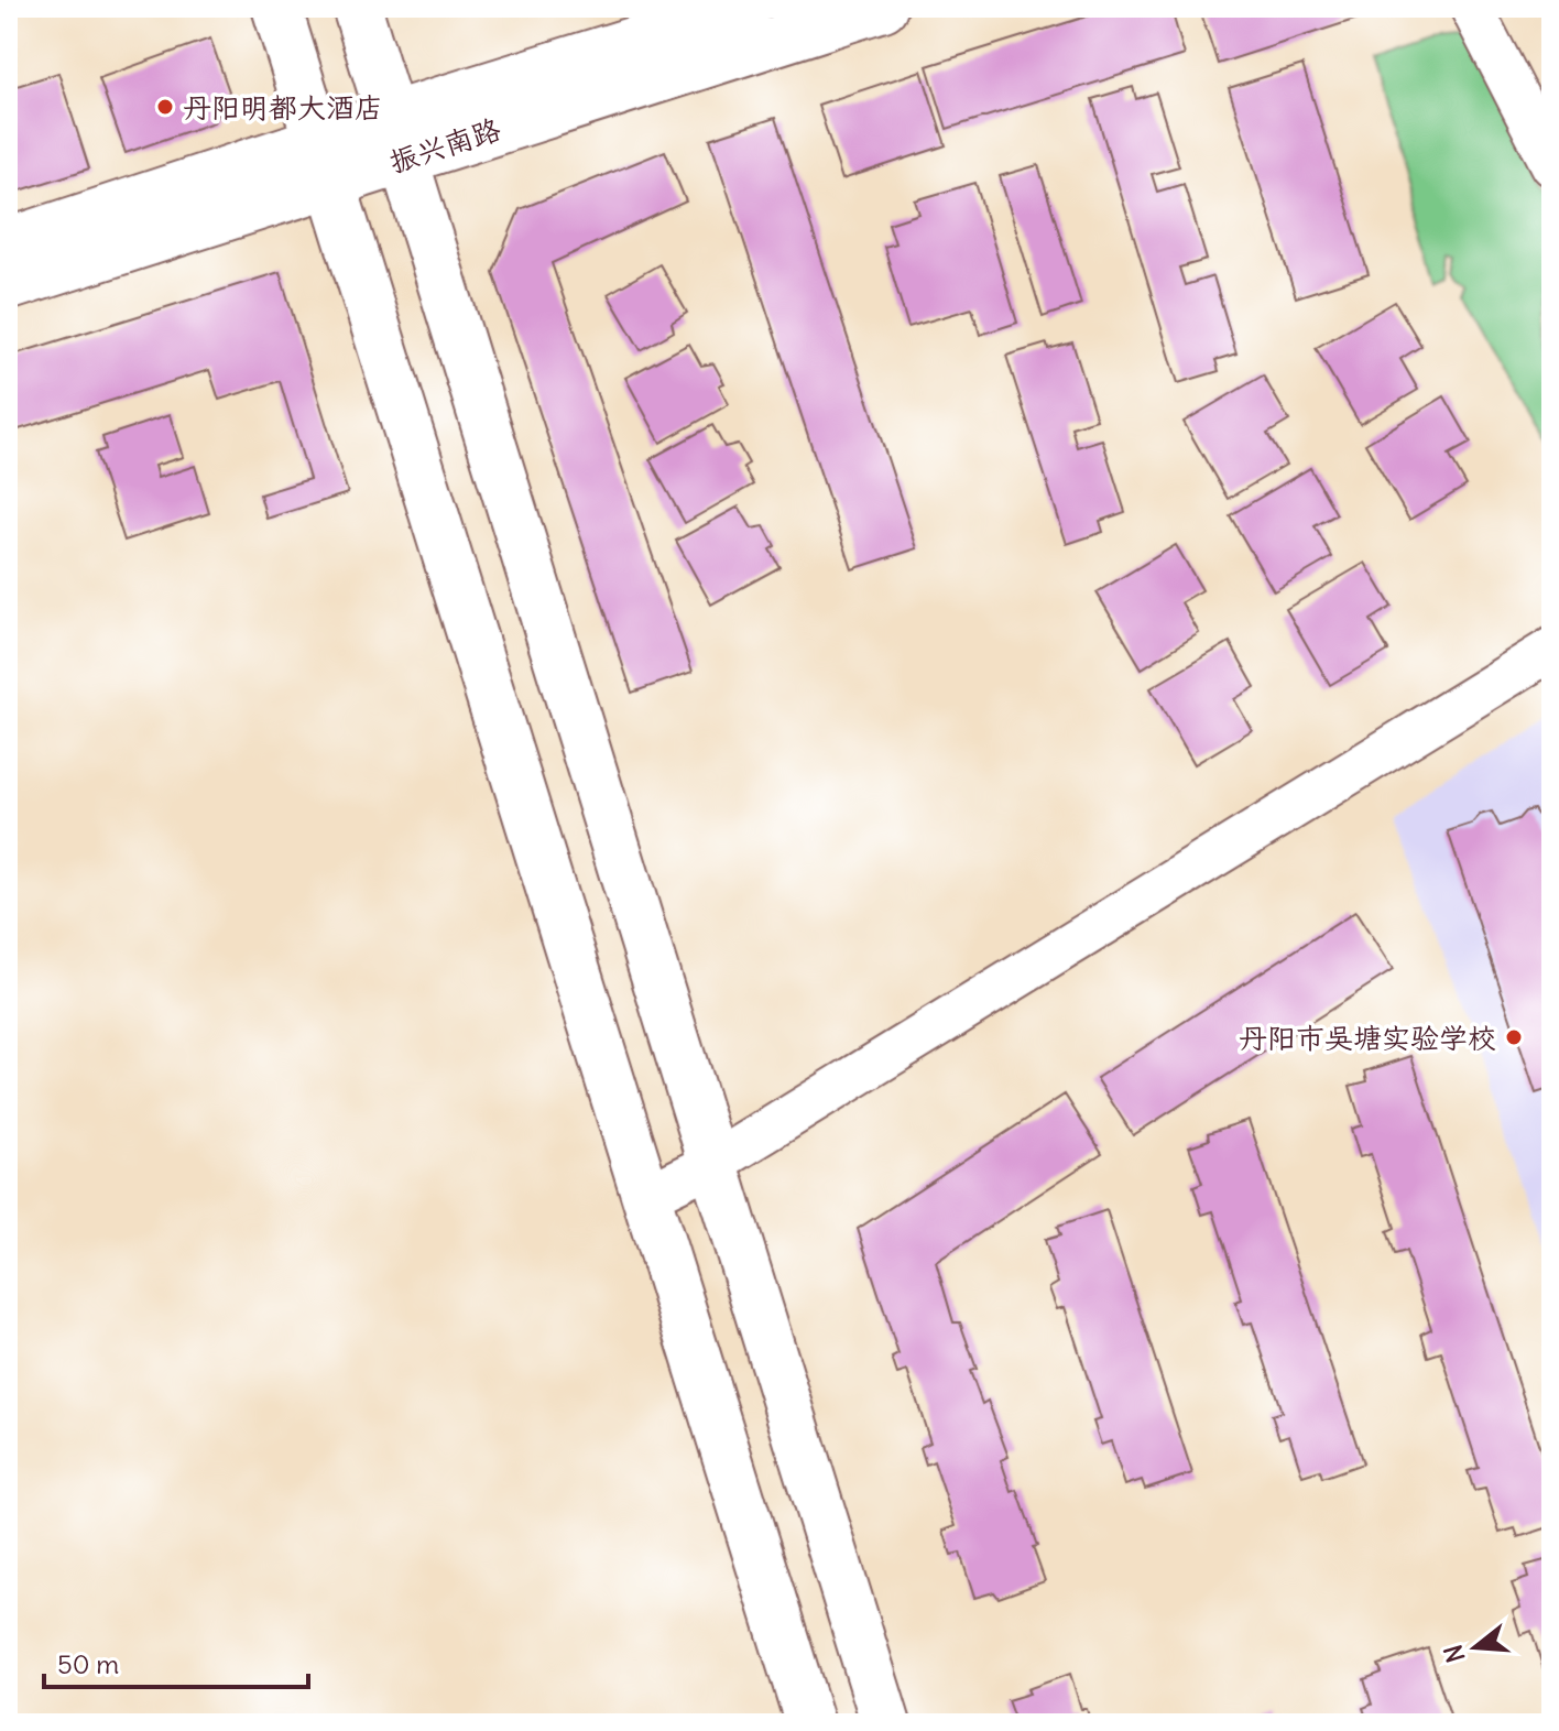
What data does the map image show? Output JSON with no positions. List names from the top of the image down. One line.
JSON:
{"streets":{"street":["振兴南路"]},"places":["丹阳明都大酒店","丹阳市吴塘实验学校"],"scale_bar":"50 m","north":"left"}
